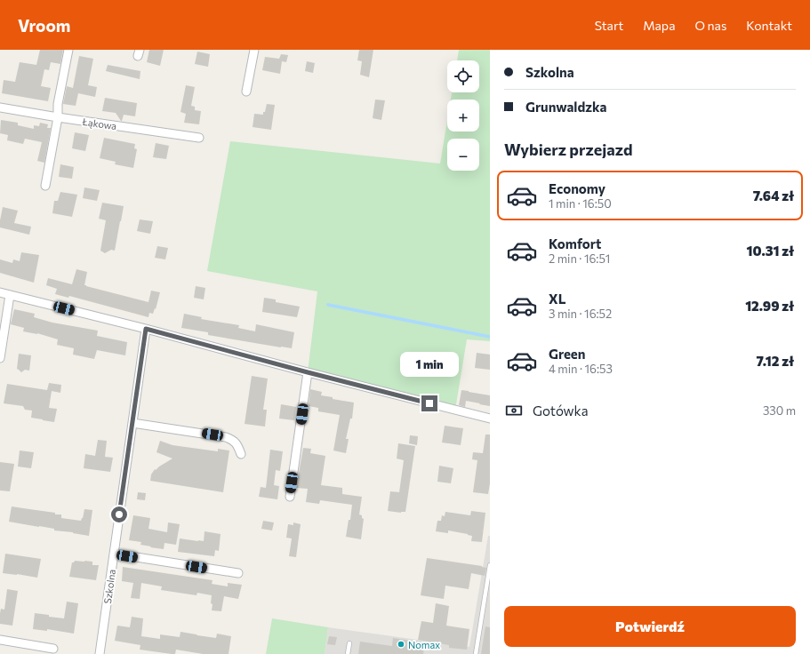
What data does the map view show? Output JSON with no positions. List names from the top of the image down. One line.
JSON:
{"streets":{"street":["Łąkowa","Szkolna"]},"places":["Nomax"],"page":{"header":"Vroom","nav":["Start","Mapa","O nas","Kontakt"],"banner":["Szkolna","Grunwaldzka"],"map_buttons":["+","−"],"heading":"Wybierz przejazd","list":[{"name":"Economy","note":"1 min · 16:50","value":"7.64 zł"},{"name":"Komfort","note":"2 min · 16:51","value":"10.31 zł"},{"name":"XL","note":"3 min · 16:52","value":"12.99 zł"},{"name":"Green","note":"4 min · 16:53","value":"7.12 zł"}],"bubble":"1 min","pay":["Gotówka","330 m"],"buttons":"Potwierdź"}}
